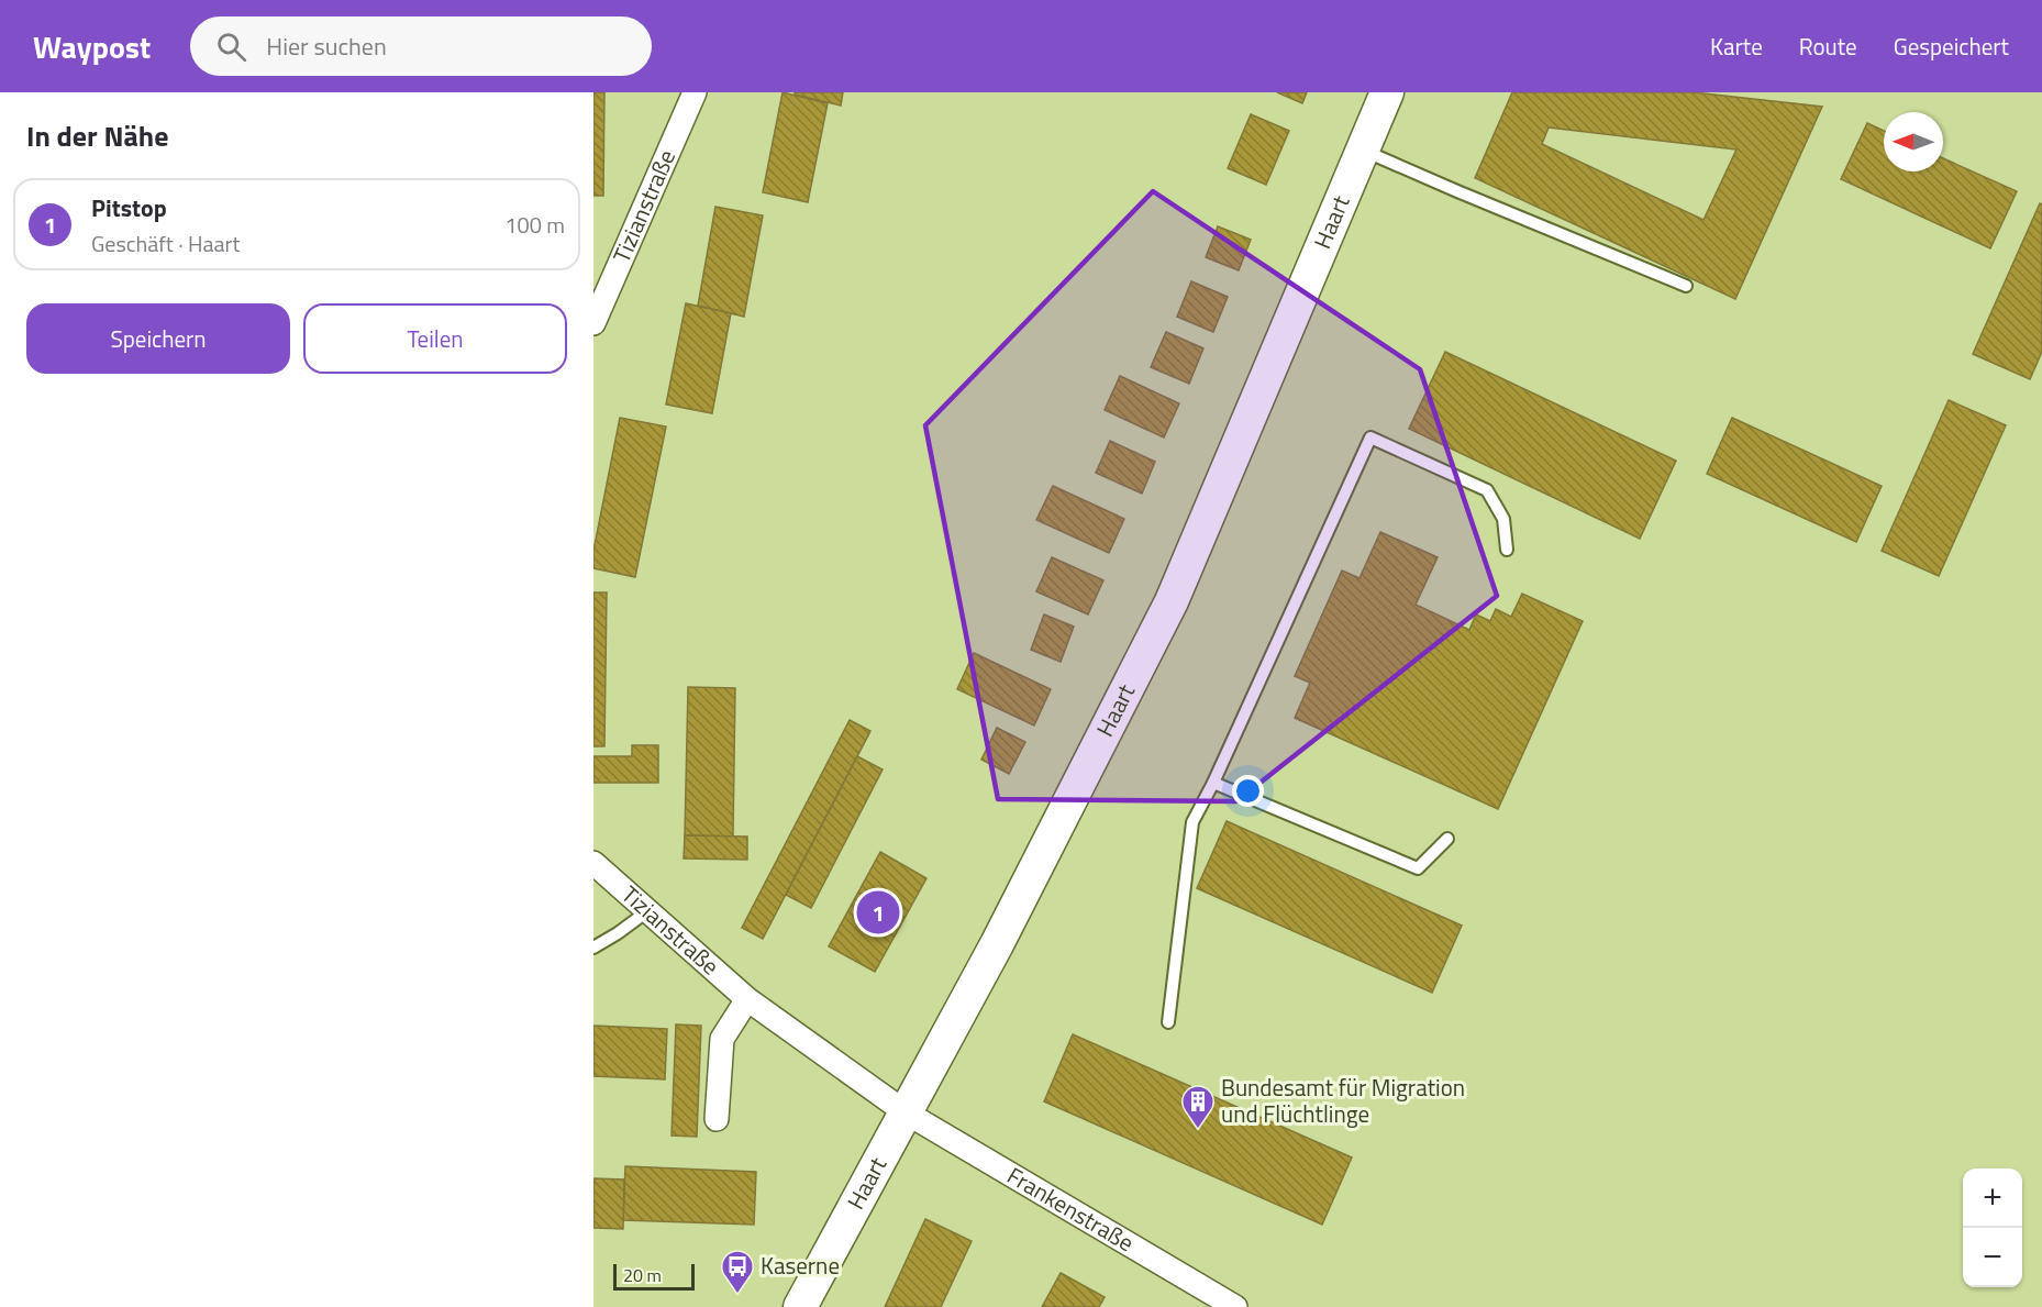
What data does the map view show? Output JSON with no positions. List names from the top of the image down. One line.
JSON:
{"streets":{"main road":["Haart"],"street":["Tizianstraße","Frankenstraße"]},"crossings":[["Tizianstraße","Haart"],["Tizianstraße","Frankenstraße"],["Haart","Frankenstraße"]],"places":{"building":["Bundesamt für Migration und Flüchtlinge"],"bus stop":["Kaserne"]},"scale_bar":"20 m","north":"left","page":{"header":"Waypost","search":"Hier suchen","nav":["Karte","Route","Gespeichert"],"heading":"In der Nähe","list":[{"mark":"1","name":"Pitstop","note":"Geschäft · Haart","value":"100 m"}],"buttons":["Speichern","Teilen"],"pins":"1","map_buttons":["+","−"],"scale":"20 m"}}
